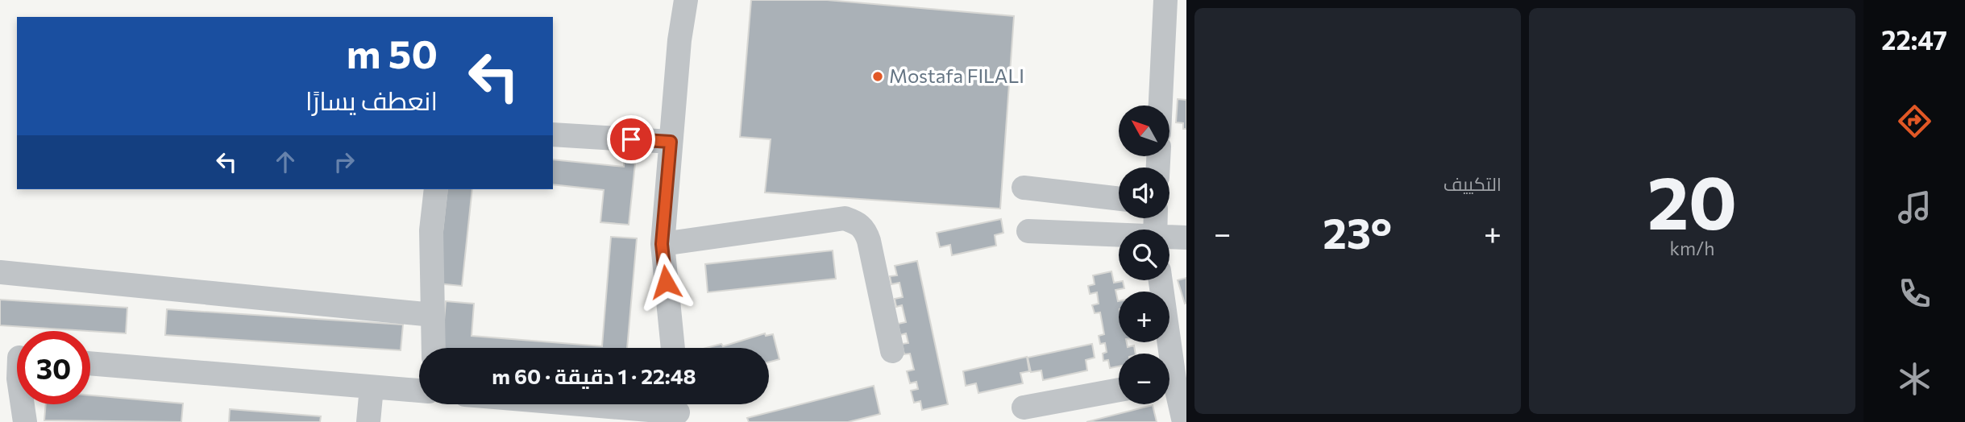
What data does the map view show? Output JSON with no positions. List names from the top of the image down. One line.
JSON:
{"places":["Mostafa FILALI"],"north":"top left","page":{"tabs":"22:47","tile":[["20","km/h"],"التكييف"],"turn":["50 m","انعطف يسارًا"],"map_buttons":["+","−"],"heat":["−","23°","+"],"limit":"30","trip":"22:48 · 1 دقيقة · 60 m"}}
